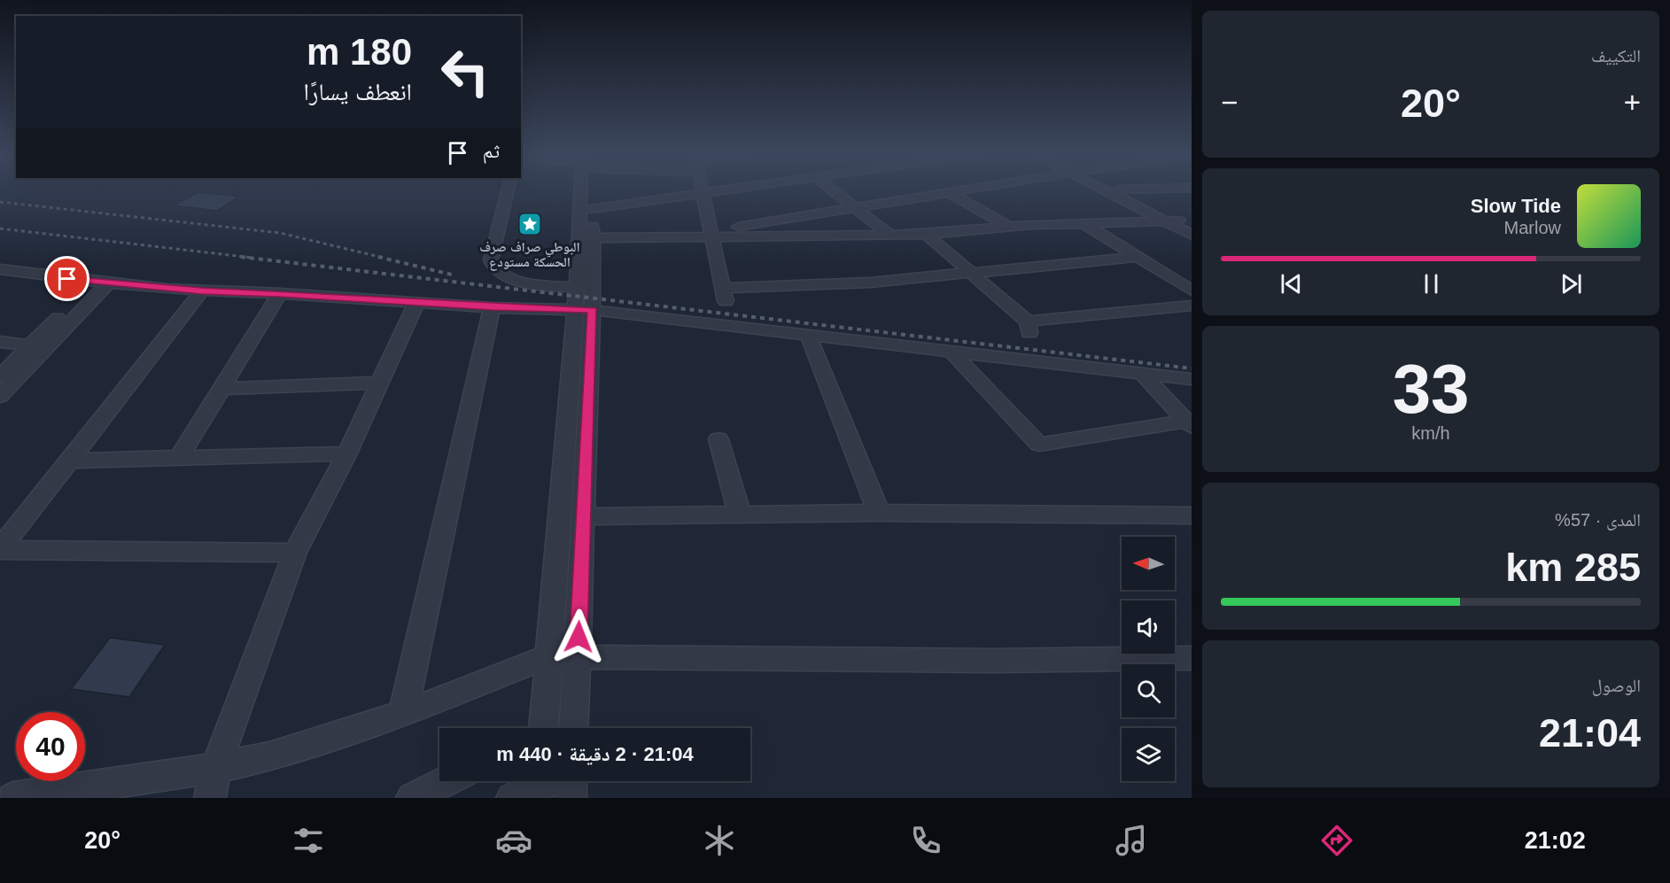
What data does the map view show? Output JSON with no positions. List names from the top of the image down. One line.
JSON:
{"places":{"place":["البوطي صراف صرف الحسكة مستودع"]},"north":"left","page":{"tile":["التكييف",["33","km/h"],["المدى · 57%","285 km"],["الوصول","21:04"]],"turn":["180 m","انعطف يسارًا"],"heat":["−","20°","+"],"then":"ثم","song":["Slow Tide","Marlow"],"limit":"40","trip":"21:04 · 2 دقيقة · 440 m","tabs":["21:02","20°"]}}
